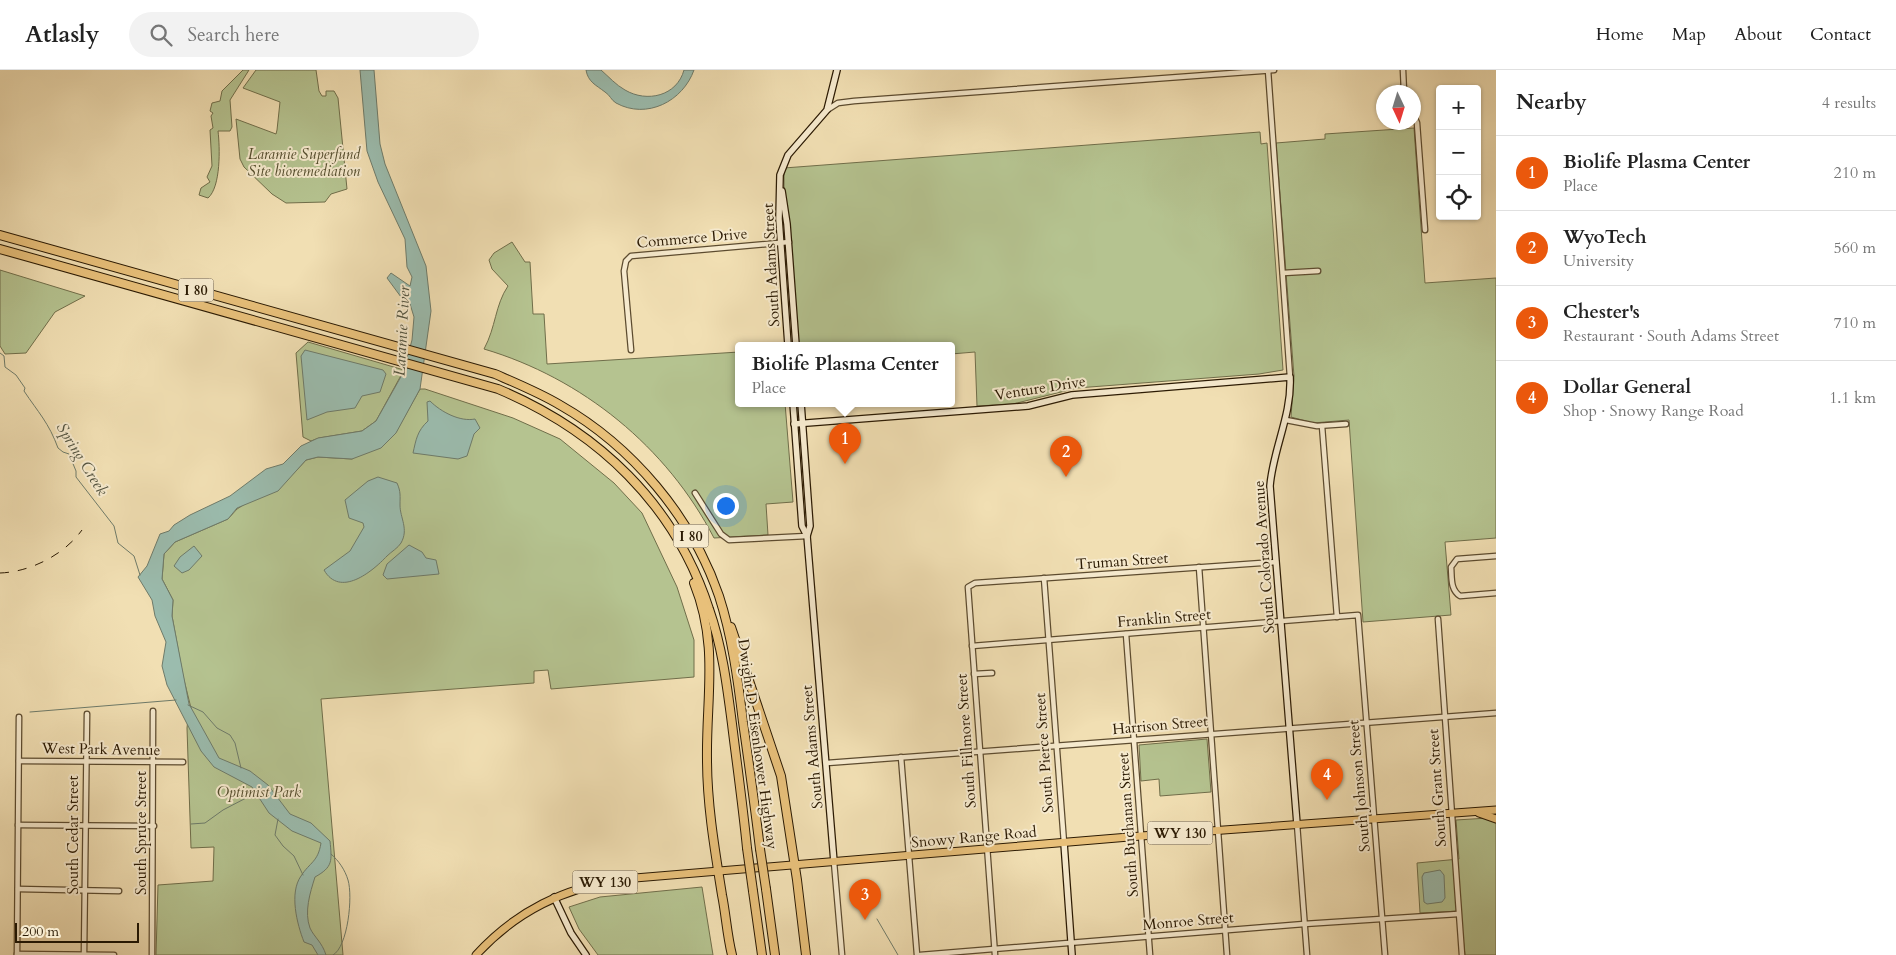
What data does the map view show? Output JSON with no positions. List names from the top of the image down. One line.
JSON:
{"streets":{"highway":["I 80","Dwight D. Eisenhower Highway"],"main road":["WY 130","Snowy Range Road"],"street":["Commerce Drive","South Adams Street","Venture Drive","South Colorado Avenue","Truman Street","Franklin Street","Harrison Street","South Fillmore Street","West Park Avenue","South Pierce Street","South Johnson Street","South Grant Street","South Buchanan Street","South Spruce Street","South Cedar Street","Monroe Street"]},"crossings":[["Commerce Drive","South Adams Street"],["South Adams Street","Venture Drive"],["South Adams Street","Harrison Street"],["South Adams Street","Snowy Range Road"],["Venture Drive","South Colorado Avenue"],["South Colorado Avenue","Truman Street"],["South Colorado Avenue","Franklin Street"],["South Colorado Avenue","Harrison Street"],["South Colorado Avenue","Snowy Range Road"],["South Colorado Avenue","Monroe Street"],["Truman Street","South Fillmore Street"],["Truman Street","South Pierce Street"],["Franklin Street","South Fillmore Street"],["Franklin Street","South Pierce Street"],["Franklin Street","South Johnson Street"],["Franklin Street","South Buchanan Street"],["Harrison Street","South Fillmore Street"],["Harrison Street","South Pierce Street"],["Harrison Street","South Johnson Street"],["Harrison Street","South Grant Street"],["Harrison Street","South Buchanan Street"],["South Fillmore Street","Snowy Range Road"],["South Fillmore Street","Monroe Street"],["West Park Avenue","South Spruce Street"],["West Park Avenue","South Cedar Street"],["South Pierce Street","Snowy Range Road"],["South Pierce Street","Monroe Street"],["South Johnson Street","Snowy Range Road"],["South Johnson Street","Monroe Street"],["South Grant Street","Snowy Range Road"],["South Grant Street","Monroe Street"],["South Buchanan Street","Snowy Range Road"],["South Buchanan Street","Monroe Street"],["WY 130","Snowy Range Road"]],"water":["Laramie River","Spring Creek"],"parks":["Laramie Superfund Site bioremediation","Optimist Park"],"scale_bar":"200 m","north":"bottom","page":{"header":"Atlasly","search":"Search here","nav":["Home","Map","About","Contact"],"heading":["Nearby","4 results"],"map_buttons":["+","−"],"list":[{"mark":"1","name":"Biolife Plasma Center","note":"Place","value":"210 m"},{"mark":"2","name":"WyoTech","note":"University","value":"560 m"},{"mark":"3","name":"Chester's","note":"Restaurant · South Adams Street","value":"710 m"},{"mark":"4","name":"Dollar General","note":"Shop · Snowy Range Road","value":"1.1 km"}],"popup":["Biolife Plasma Center","Place"],"pins":["1","2","4","3"],"scale":"200 m"}}
